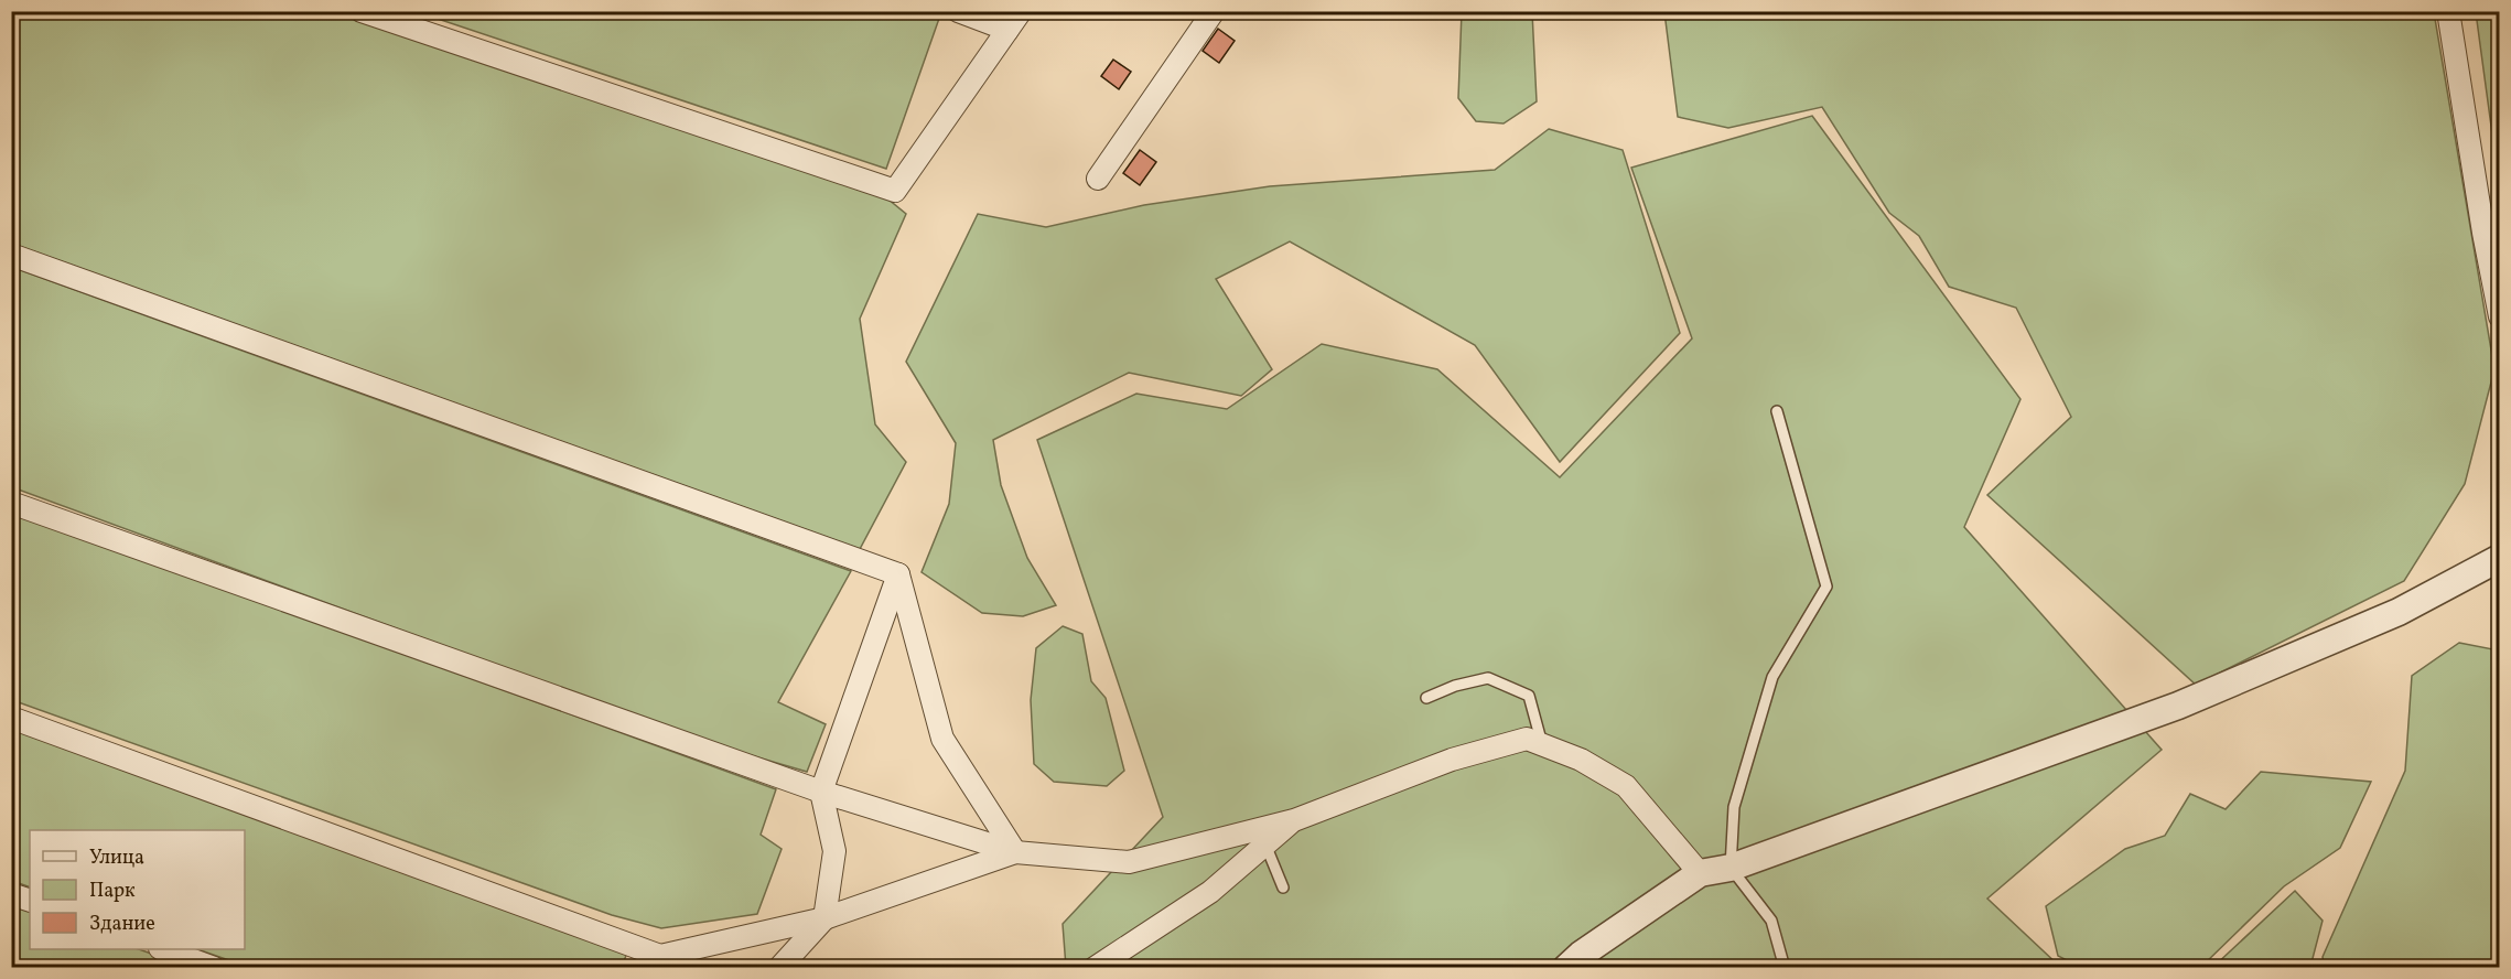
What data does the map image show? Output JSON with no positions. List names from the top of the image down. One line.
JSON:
{"legend":["Улица","Парк","Здание"]}
